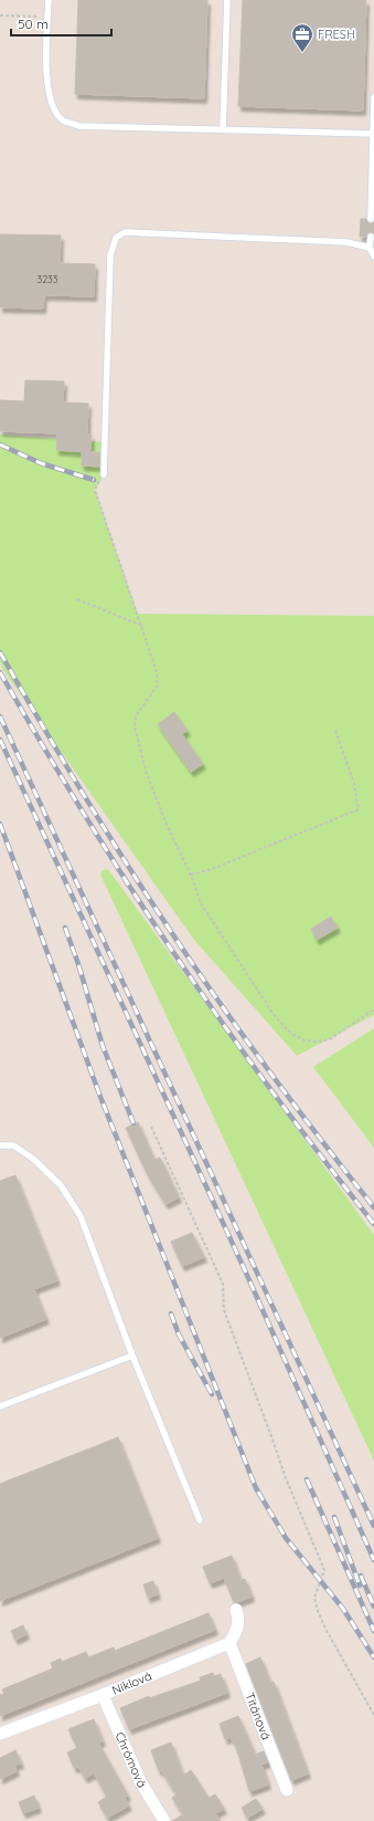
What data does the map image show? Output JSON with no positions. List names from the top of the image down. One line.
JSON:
{"streets":{"street":["Niklová","Titánová","Chrómová"]},"crossings":[["Niklová","Titánová"],["Niklová","Chrómová"]],"places":{"office":["FRESH"]},"house_numbers":["3233"],"scale_bar":"50 m"}
